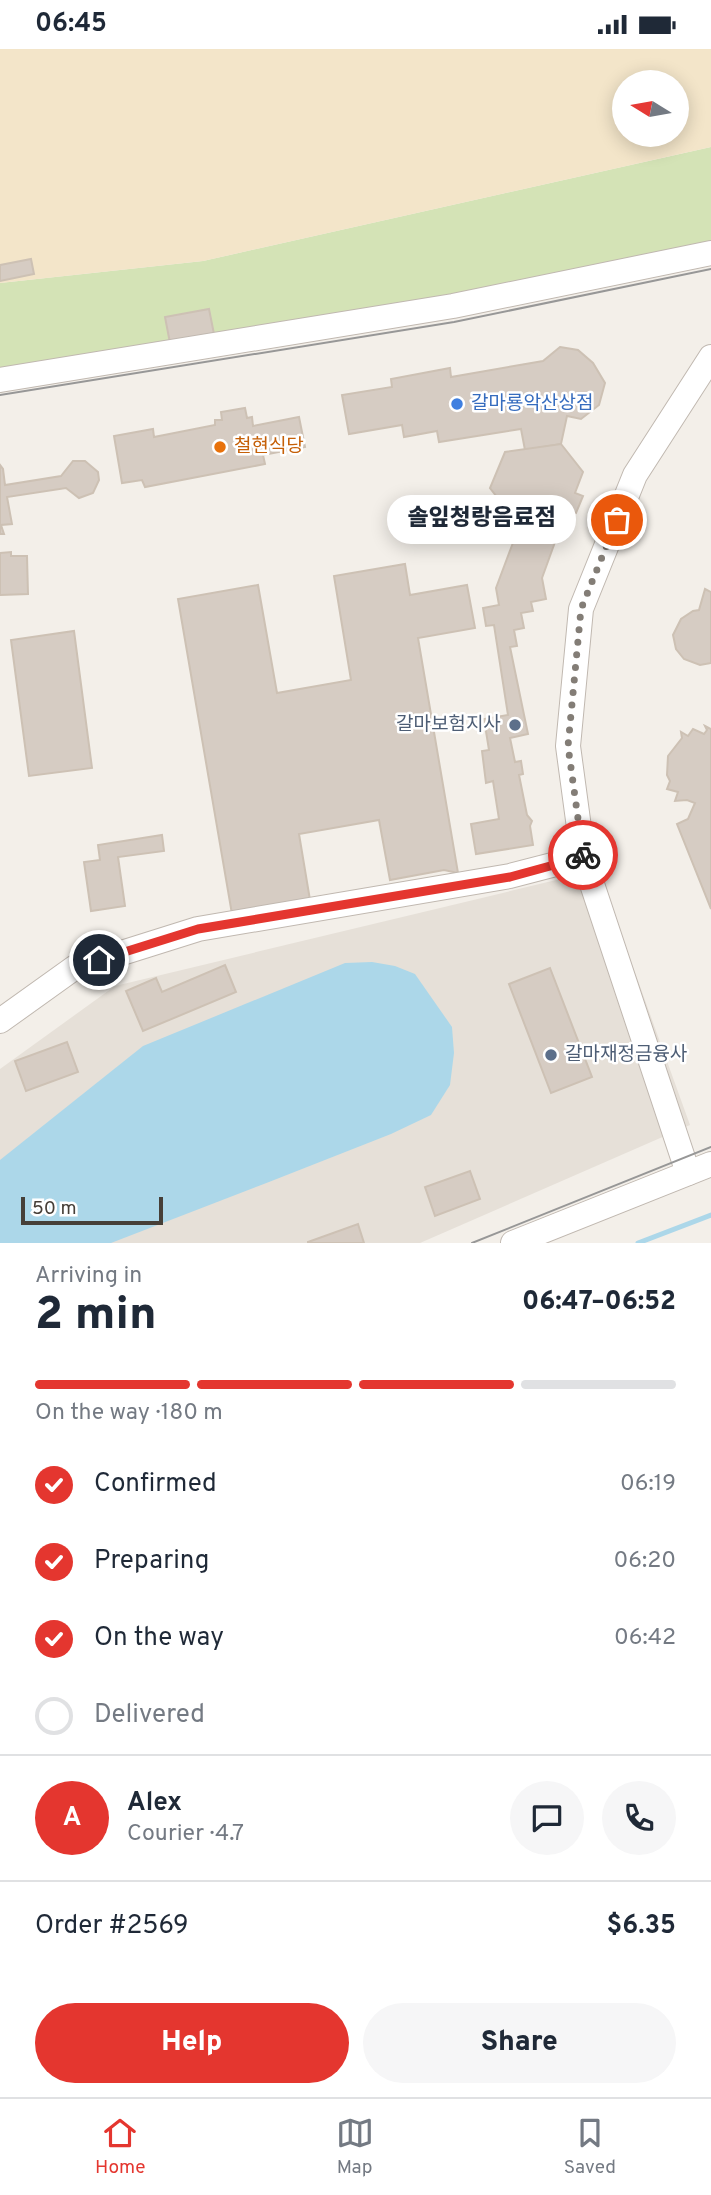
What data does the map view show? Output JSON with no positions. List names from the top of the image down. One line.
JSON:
{"places":["갈마룡악산상점","철현식당","솔잎청랑음료점","갈마보험지사","갈마재정금융사"],"scale_bar":"50 m","north":"left","page":{"status":"06:45","bubble":"솔잎청랑음료점","scale":"50 m","heading":["2 min","Arriving in","06:47–06:52"],"panel":["Alex","Courier · 4.7","Order #2569","$6.35"],"bar":"On the way · 180 m","list":[["Confirmed","06:19"],["Preparing","06:20"],["On the way","06:42"],"Delivered"],"round":"A","buttons":["Help","Share"],"tabs":["Home","Map","Saved"]}}
